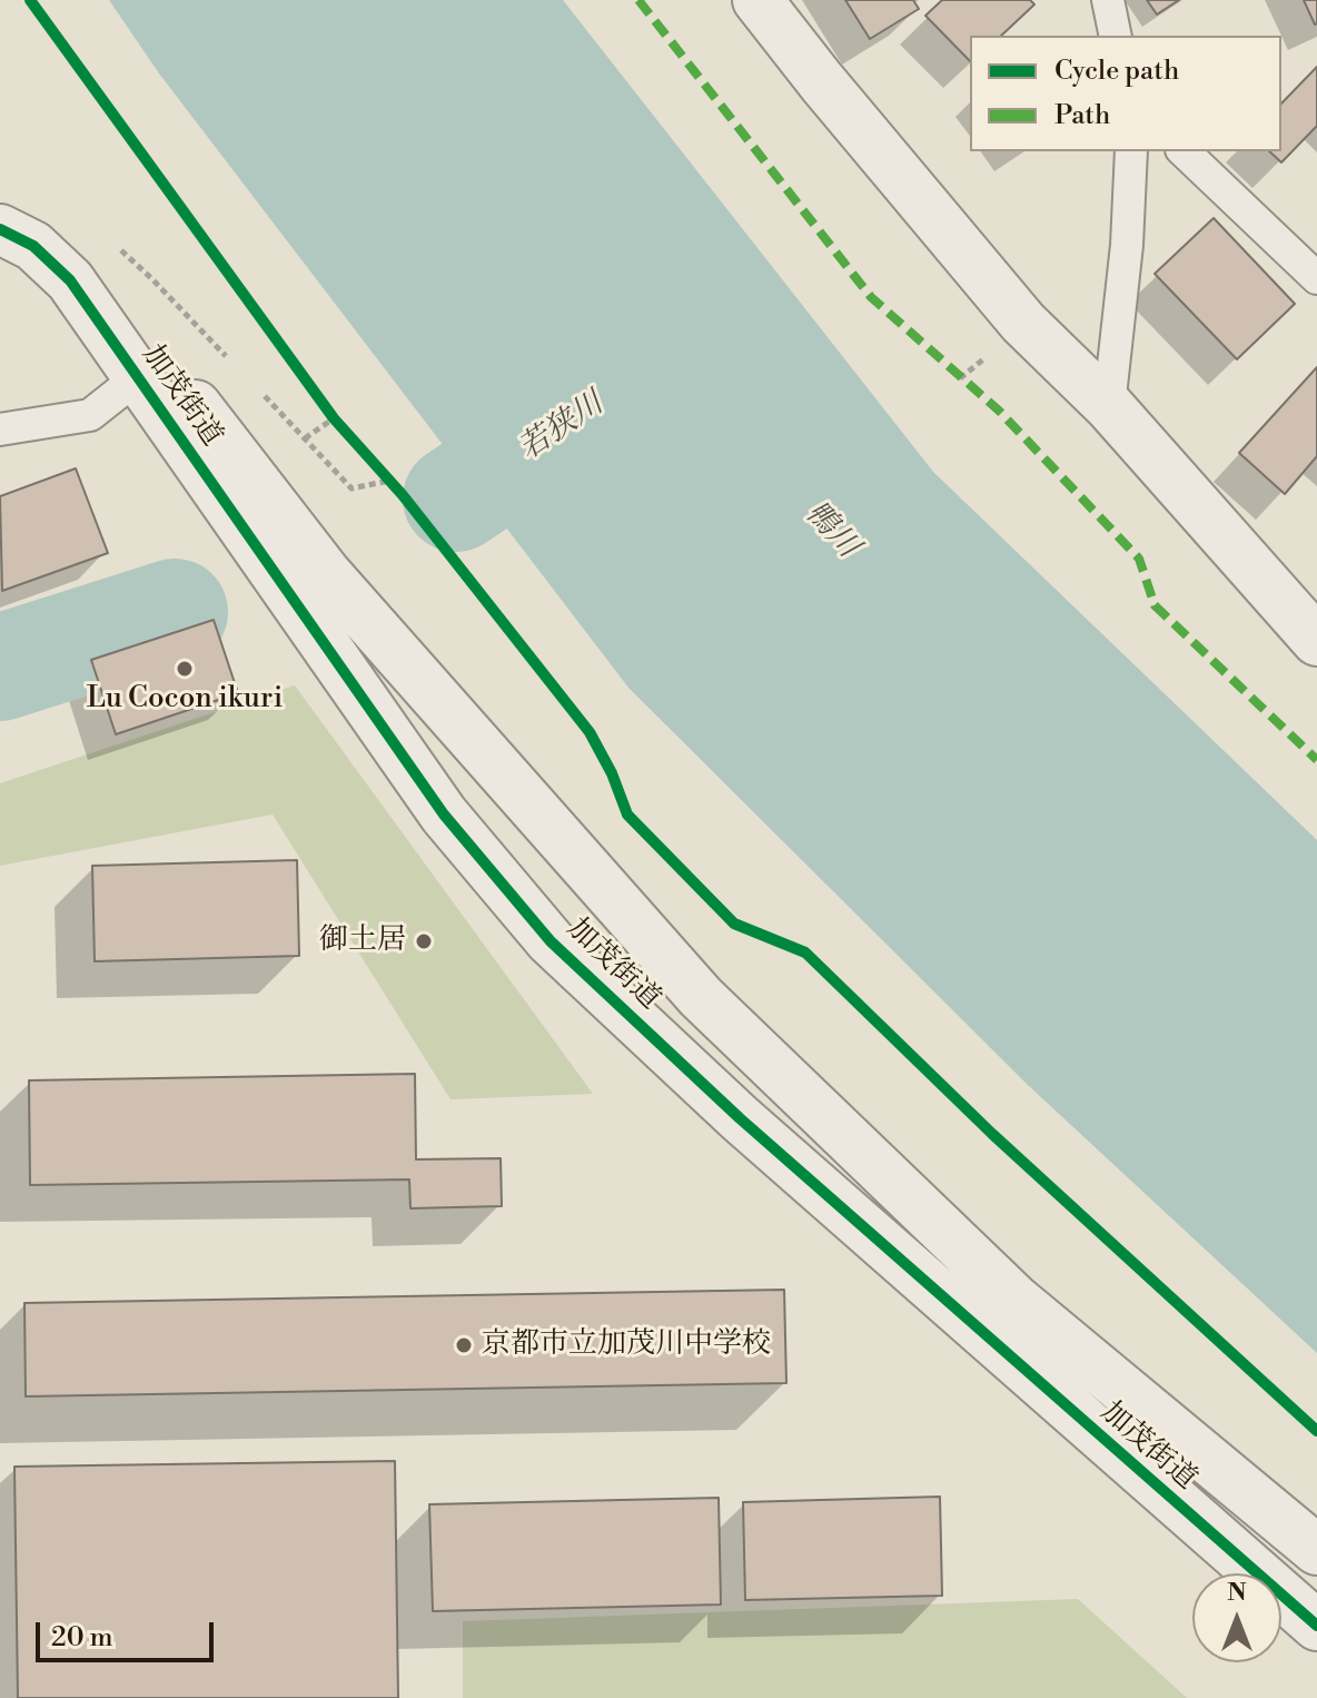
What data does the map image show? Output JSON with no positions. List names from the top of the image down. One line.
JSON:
{"streets":{"street":["加茂街道"]},"water":["若狭川","鴨川"],"places":["Lu Cocon ikuri","御土居","京都市立加茂川中学校"],"legend":["Cycle path","Path"],"scale_bar":"20 m","north":"top"}
